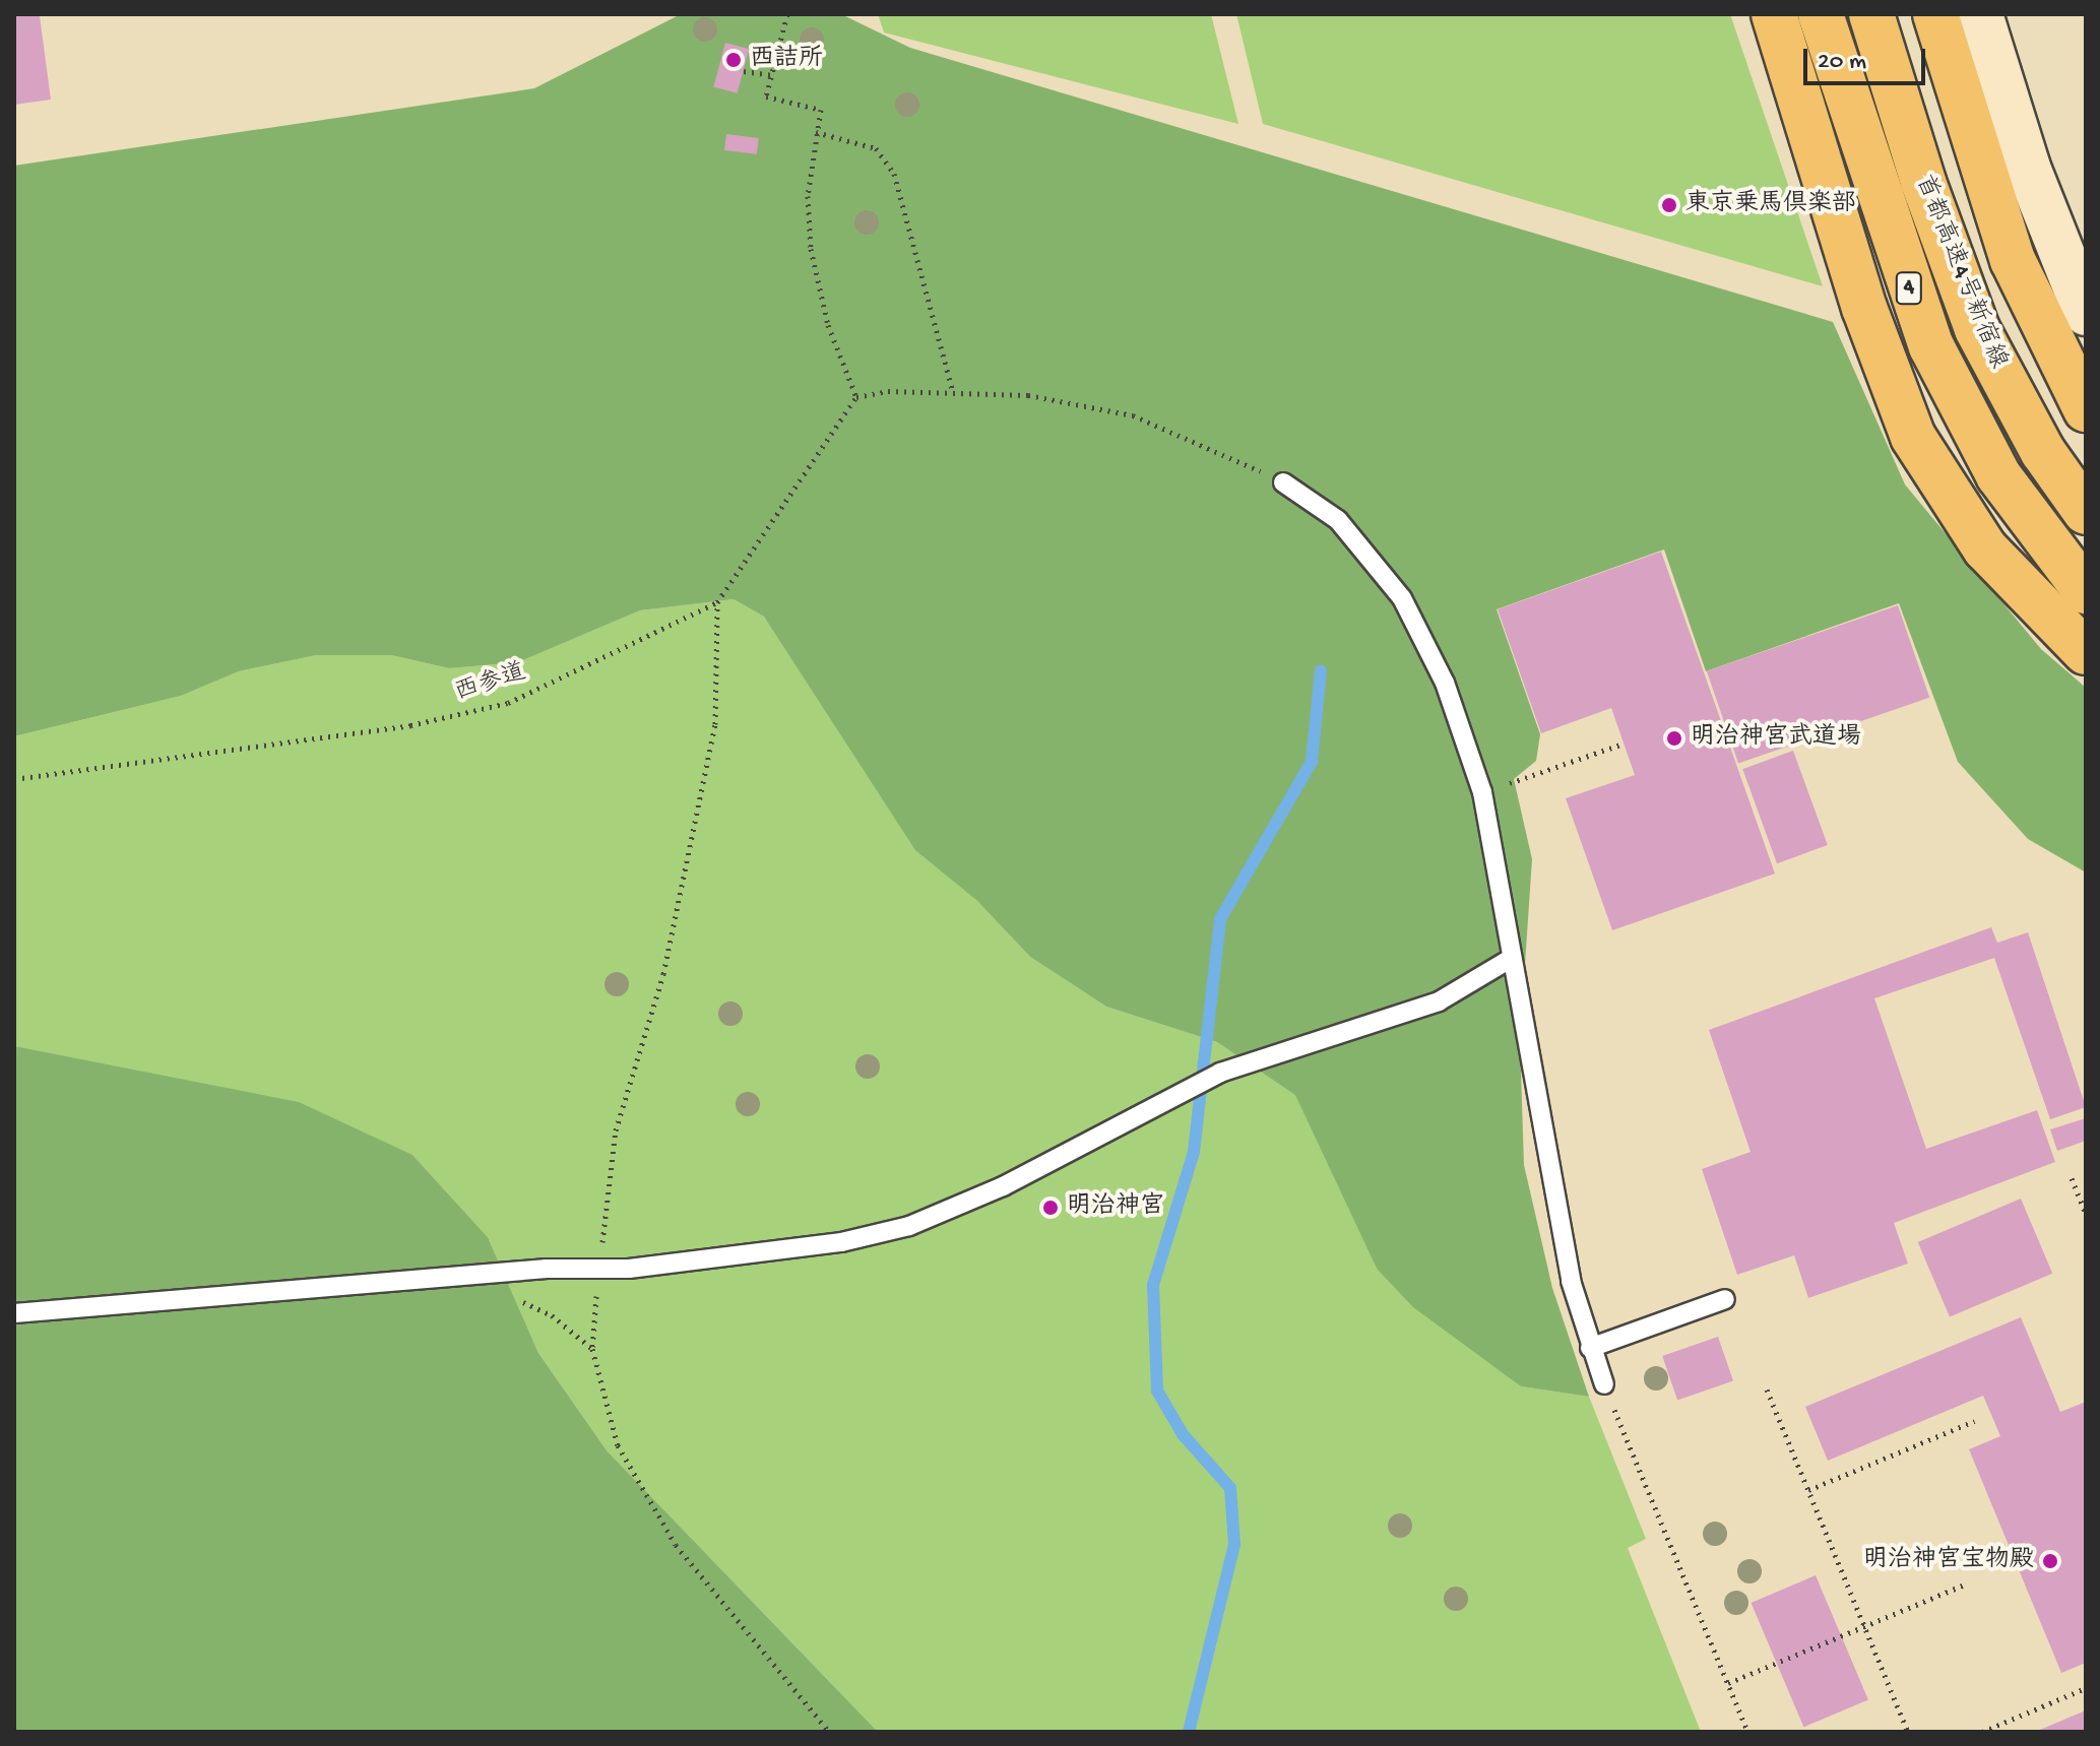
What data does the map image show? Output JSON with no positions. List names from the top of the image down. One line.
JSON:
{"streets":{"highway":["首都高速4号新宿線","4"],"path":["西参道"]},"places":["西詰所","東京乗馬倶楽部","明治神宮武道場","明治神宮","明治神宮宝物殿"],"scale_bar":"20 m"}
